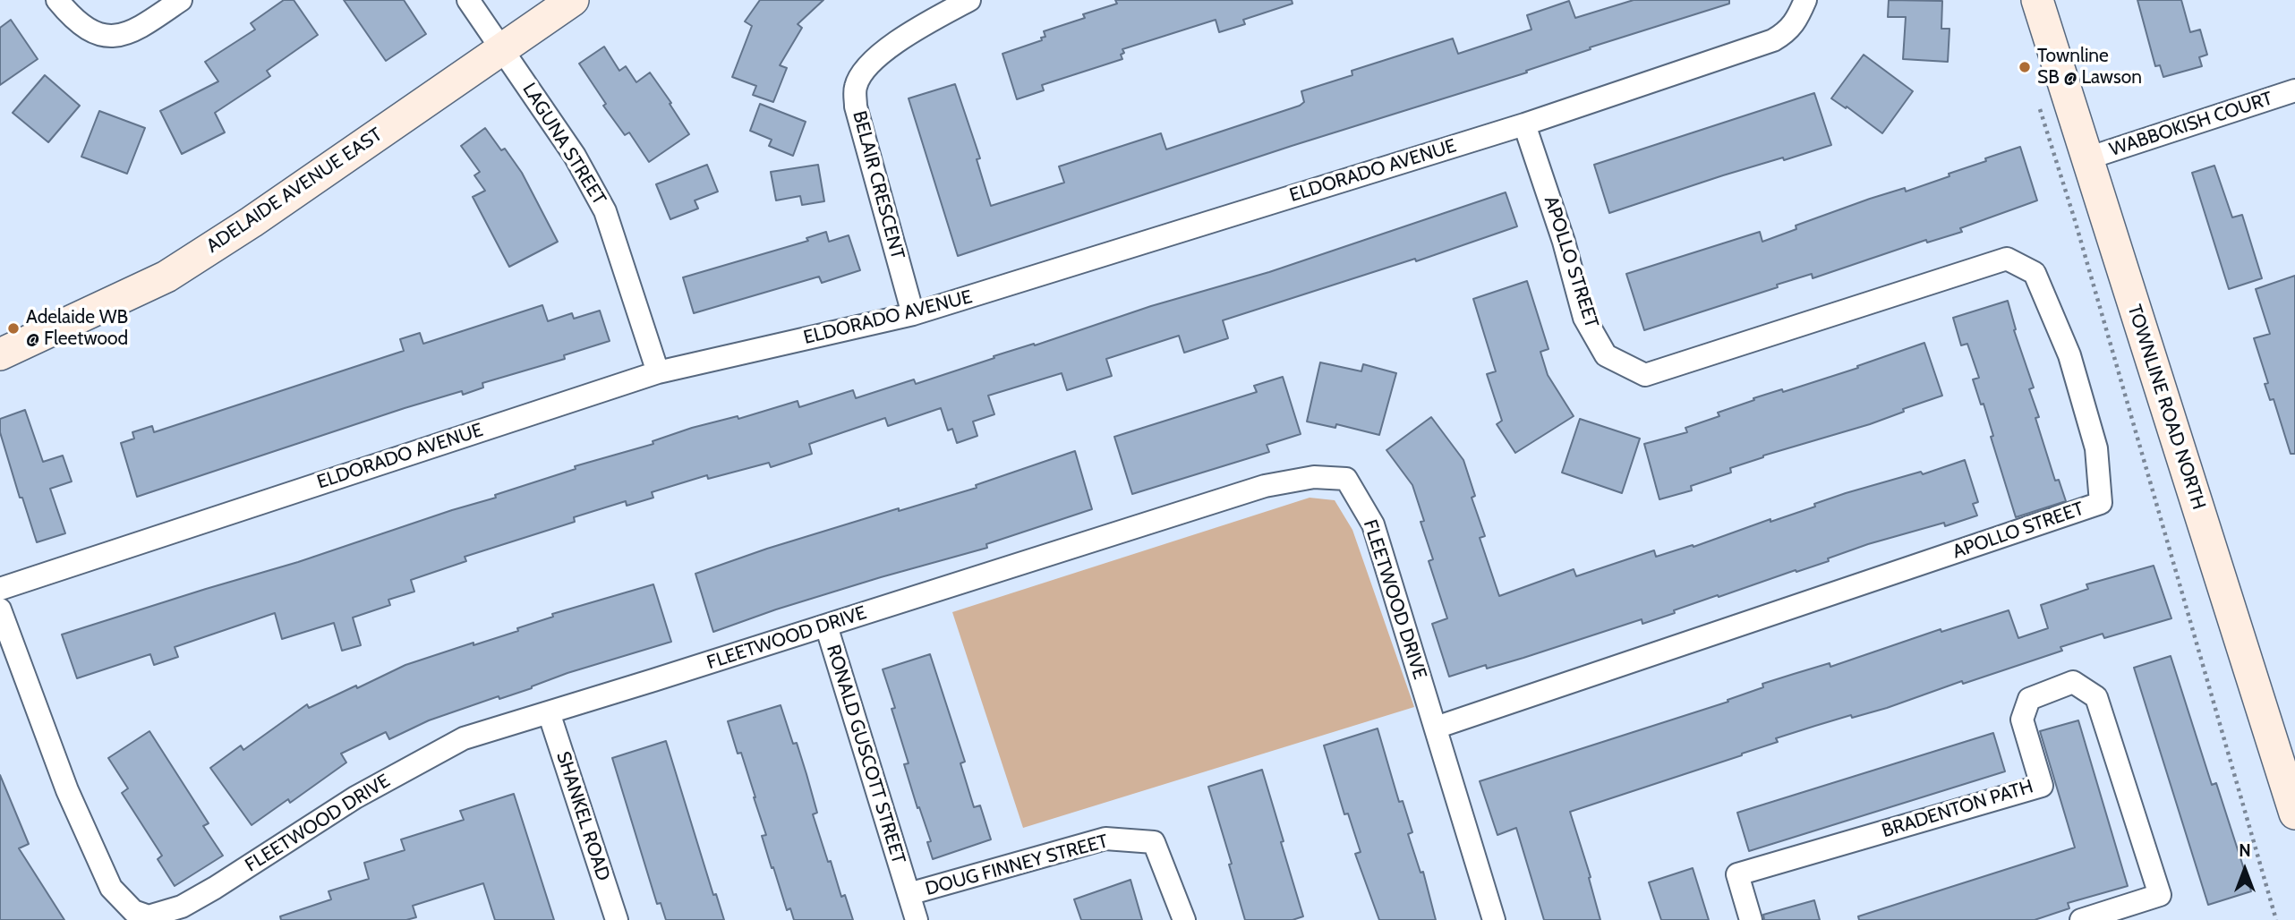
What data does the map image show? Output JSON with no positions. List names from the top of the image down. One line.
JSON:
{"streets":{"main road":["ADELAIDE AVENUE EAST","TOWNLINE ROAD NORTH"],"street":["WABBOKISH COURT","LAGUNA STREET","ELDORADO AVENUE","BELAIR CRESCENT","APOLLO STREET","FLEETWOOD DRIVE","RONALD GUSCOTT STREET","BRADENTON PATH","SHANKEL ROAD","DOUG FINNEY STREET"]},"crossings":[["WABBOKISH COURT","TOWNLINE ROAD NORTH"],["LAGUNA STREET","ELDORADO AVENUE"],["LAGUNA STREET","ADELAIDE AVENUE EAST"],["ELDORADO AVENUE","BELAIR CRESCENT"],["ELDORADO AVENUE","APOLLO STREET"],["APOLLO STREET","FLEETWOOD DRIVE"],["FLEETWOOD DRIVE","RONALD GUSCOTT STREET"],["FLEETWOOD DRIVE","SHANKEL ROAD"],["RONALD GUSCOTT STREET","DOUG FINNEY STREET"]],"places":["Townline SB @ Lawson","Adelaide WB @ Fleetwood"],"north":"top"}
